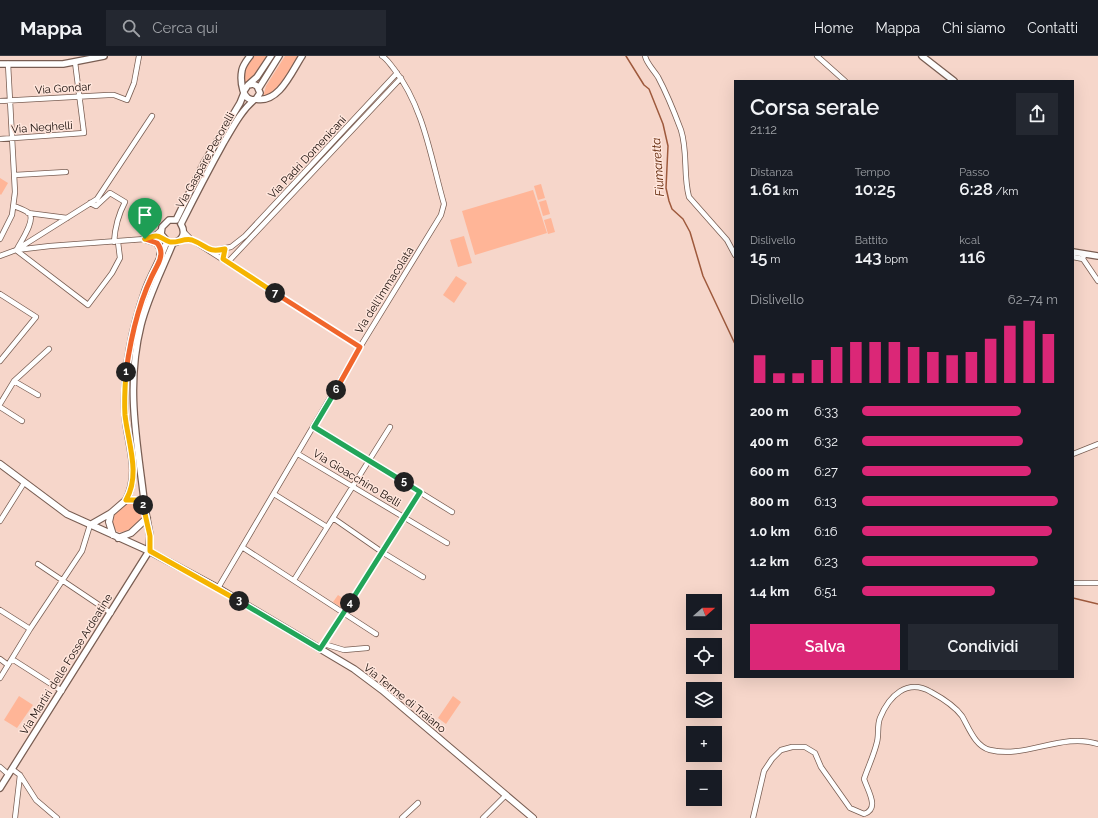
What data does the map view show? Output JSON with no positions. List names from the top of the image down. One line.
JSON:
{"streets":{"main road":["Via Terme di Traiano"],"street":["Via Gondar","Via Neghelli","Via Padri Domenicani","Via Gaspare Pecorelli","Via dell'Immacolata","Via Gioacchino Belli","Via Martiri delle Fosse Ardeatine"]},"crossings":[["Via Gondar","Via Neghelli"],["Via Padri Domenicani","Via dell'Immacolata"],["Via dell'Immacolata","Via Gioacchino Belli"],["Via dell'Immacolata","Via Terme di Traiano"],["Via Martiri delle Fosse Ardeatine","Via Terme di Traiano"]],"water":["Fiumaretta"],"north":"right","page":{"header":"Mappa","search":"Cerca qui","nav":["Home","Mappa","Chi siamo","Contatti"],"heading":["Corsa serale","21:12"],"stats":[["Distanza","1.61 km"],["Tempo","10:25"],["Passo","6:28 /km"],["Dislivello","15 m"],["Battito","143 bpm"],["kcal","116"]],"pins":["7","1","6","5","2","3","4"],"chart":["Dislivello","62–74 m"],"list":[{"name":"200 m","note":"6:33"},{"name":"400 m","note":"6:32"},{"name":"600 m","note":"6:27"},{"name":"800 m","note":"6:13"},{"name":"1.0 km","note":"6:16"},{"name":"1.2 km","note":"6:23"},{"name":"1.4 km","note":"6:51"}],"map_buttons":["+","−"],"buttons":["Salva","Condividi"]}}
